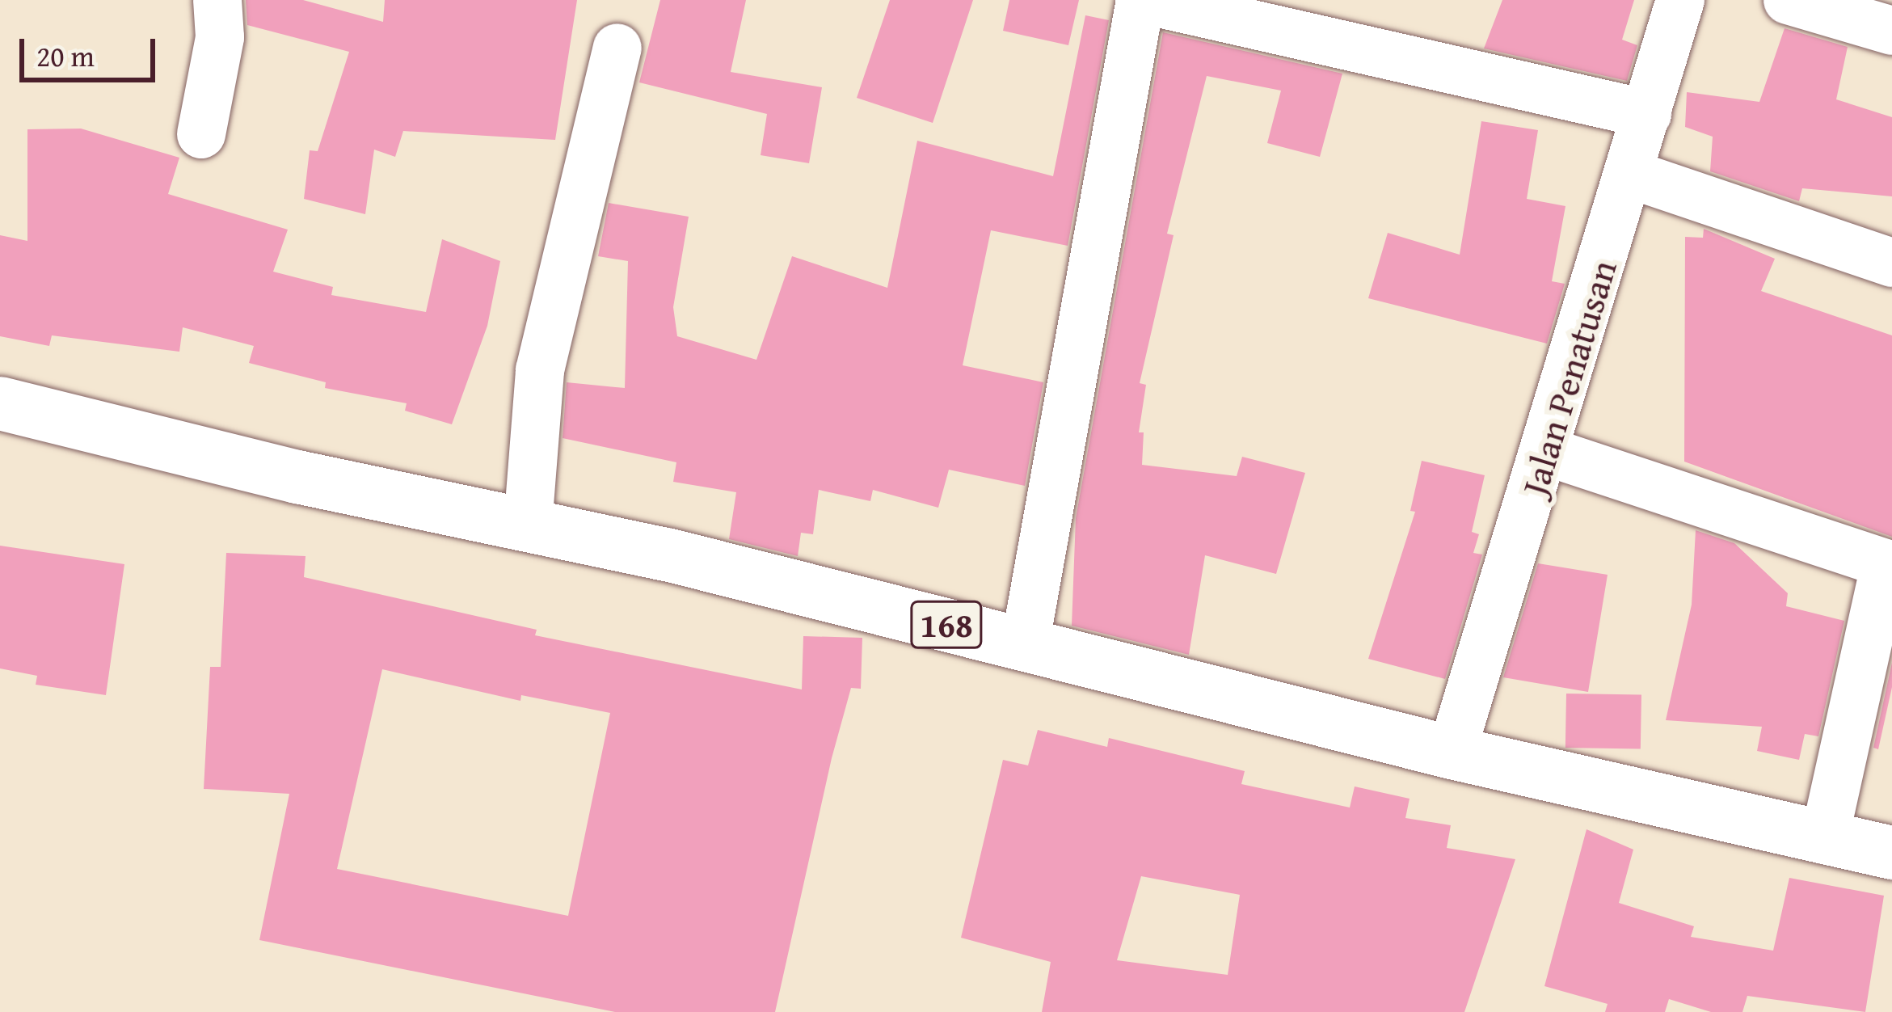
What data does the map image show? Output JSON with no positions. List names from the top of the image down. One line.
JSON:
{"streets":{"main road":["168"],"street":["Jalan Penatusan"]},"crossings":[["Jalan Penatusan","168"]],"scale_bar":"20 m"}
